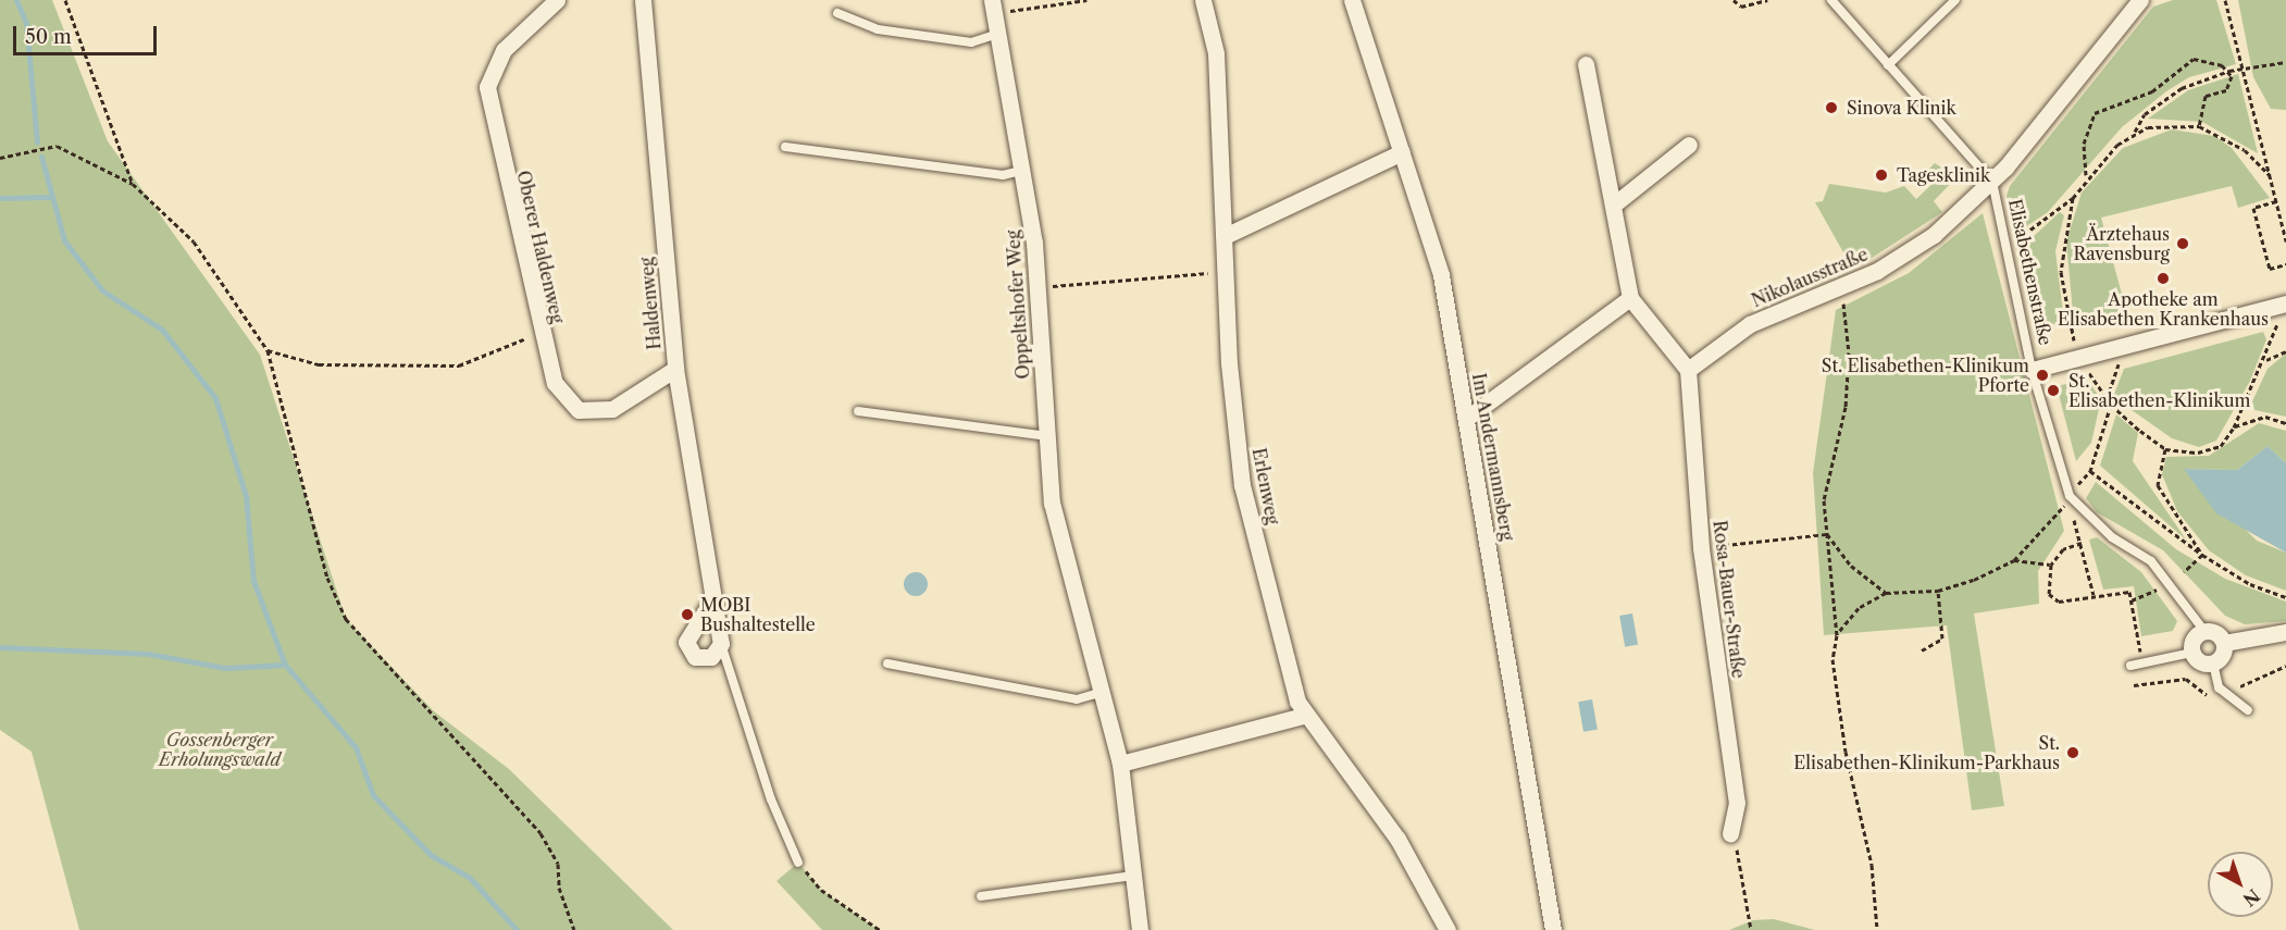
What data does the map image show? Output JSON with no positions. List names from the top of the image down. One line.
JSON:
{"streets":{"street":["Oberer Haldenweg","Elisabethenstraße","Nikolausstraße","Haldenweg","Oppeltshofer Weg","Im Andermannsberg","Erlenweg","Rosa-Bauer-Straße"]},"crossings":[["Oberer Haldenweg","Haldenweg"],["Elisabethenstraße","Nikolausstraße"],["Nikolausstraße","Rosa-Bauer-Straße"]],"parks":["Gossenberger Erholungswald"],"places":["Sinova Klinik","Tagesklinik","Ärztehaus Ravensburg","Apotheke am Elisabethen Krankenhaus","St. Elisabethen-Klinikum Pforte","St. Elisabethen-Klinikum","MOBI Bushaltestelle","St. Elisabethen-Klinikum-Parkhaus"],"scale_bar":"50 m","north":"bottom right"}
